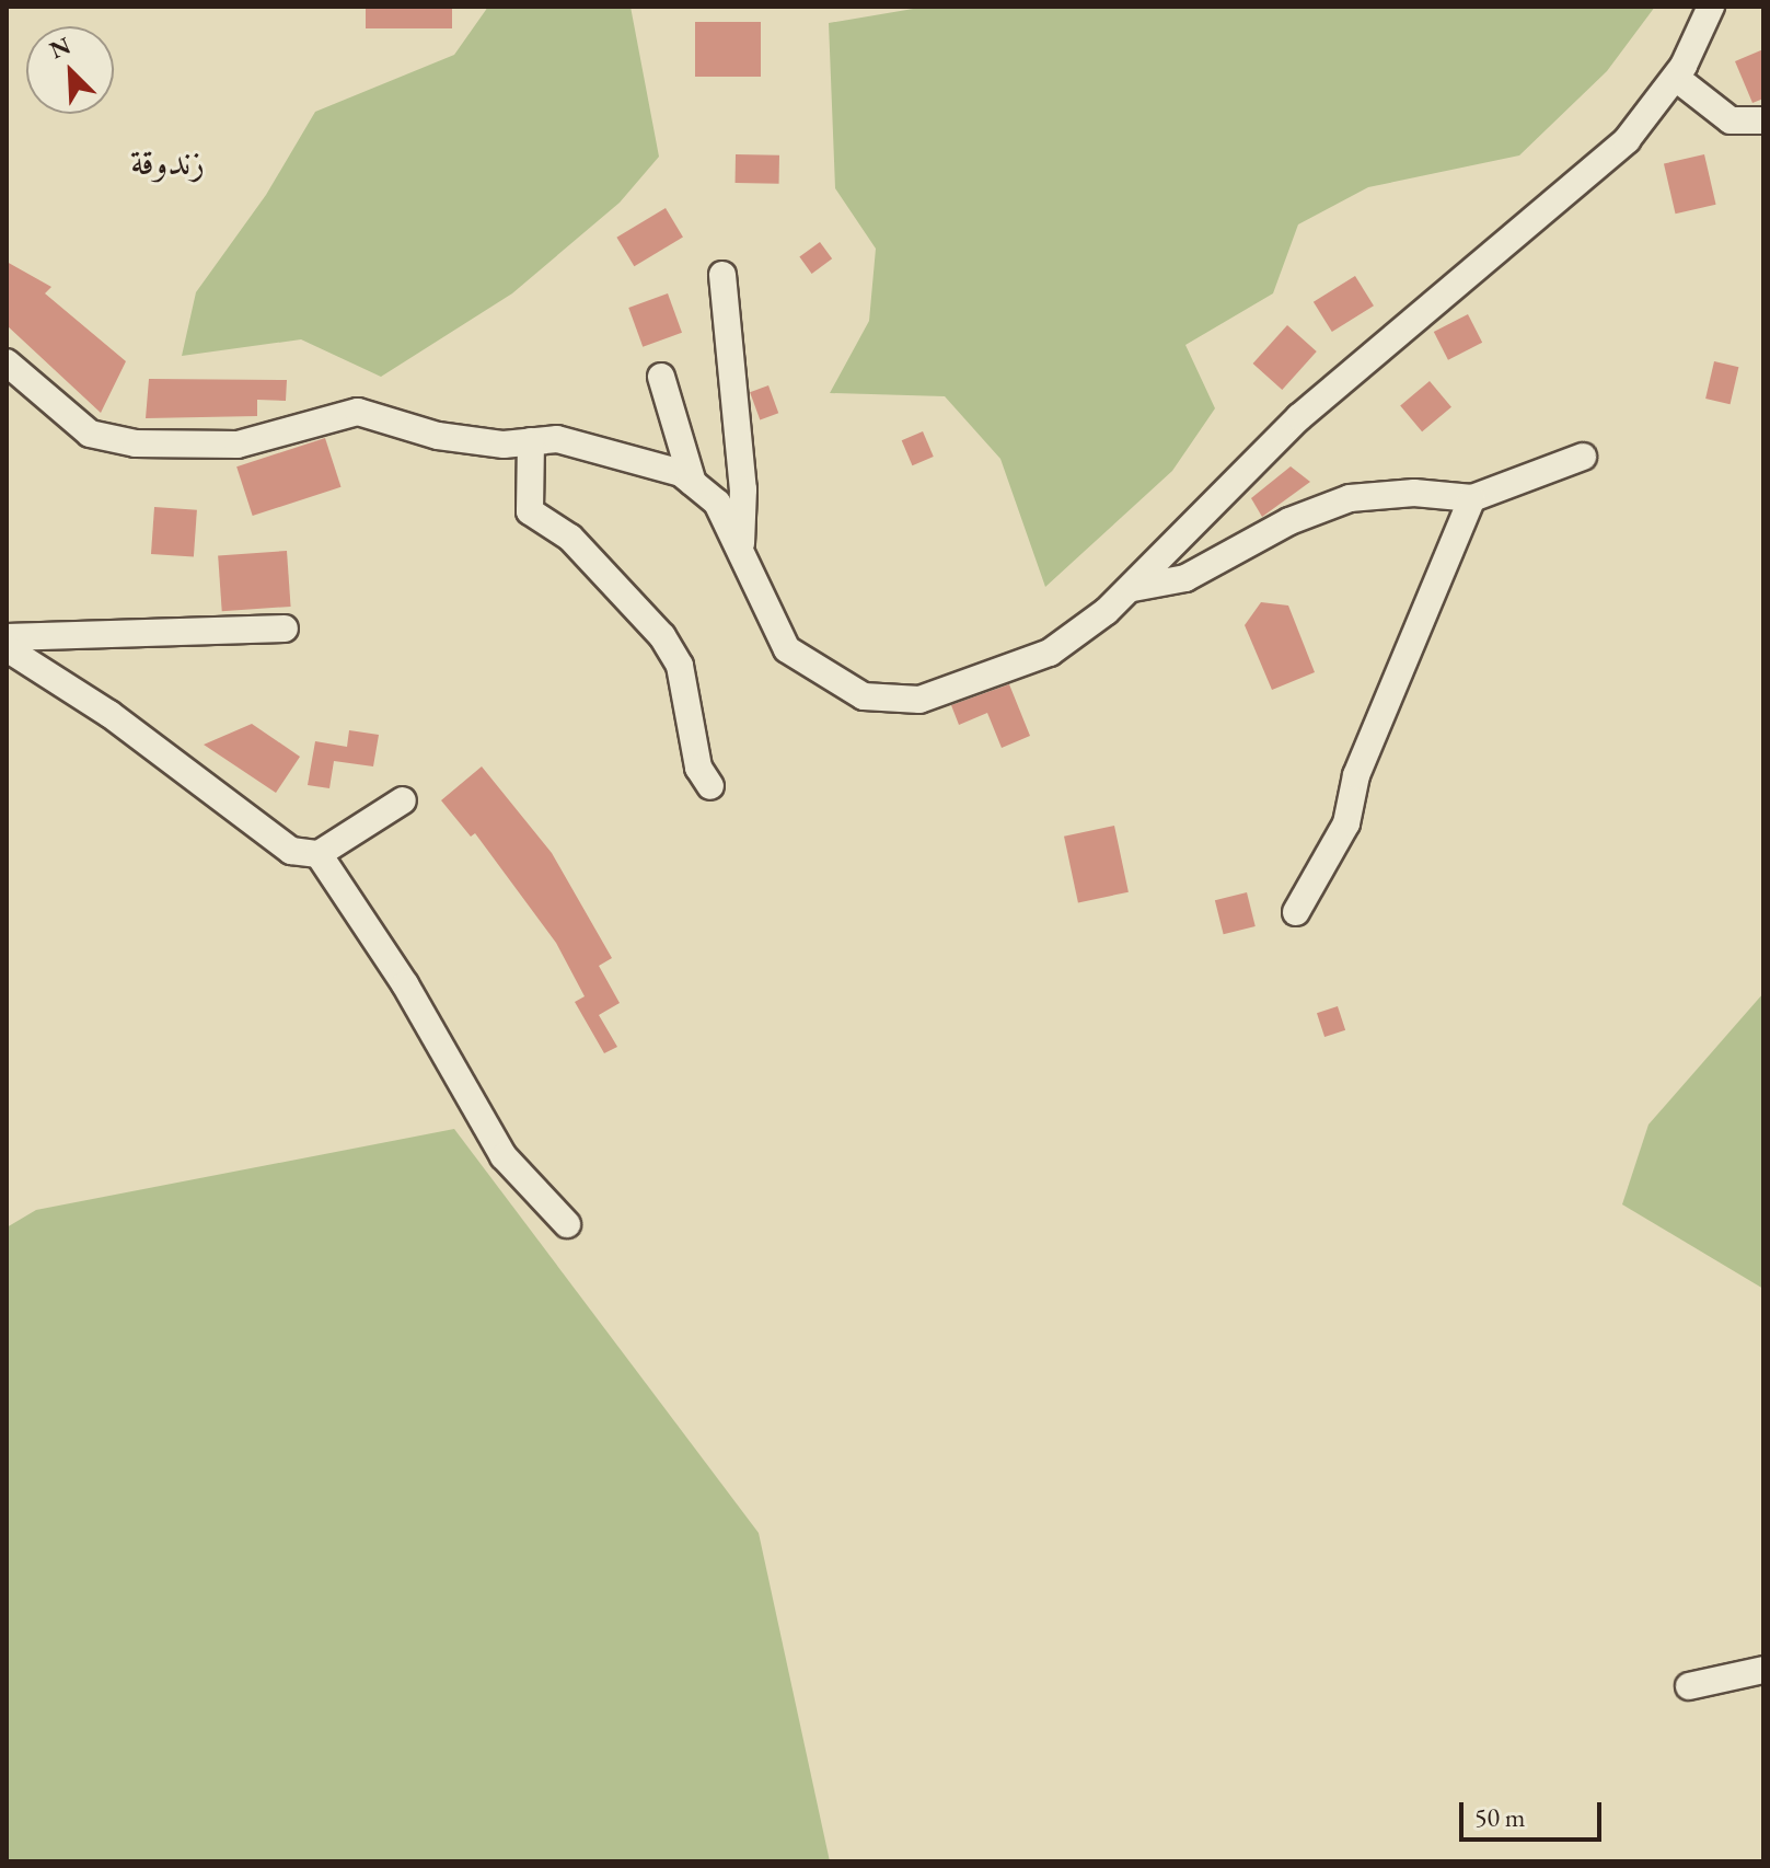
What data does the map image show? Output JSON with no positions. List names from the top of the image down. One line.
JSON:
{"districts":["زندوقة"],"scale_bar":"50 m","north":"top left"}
